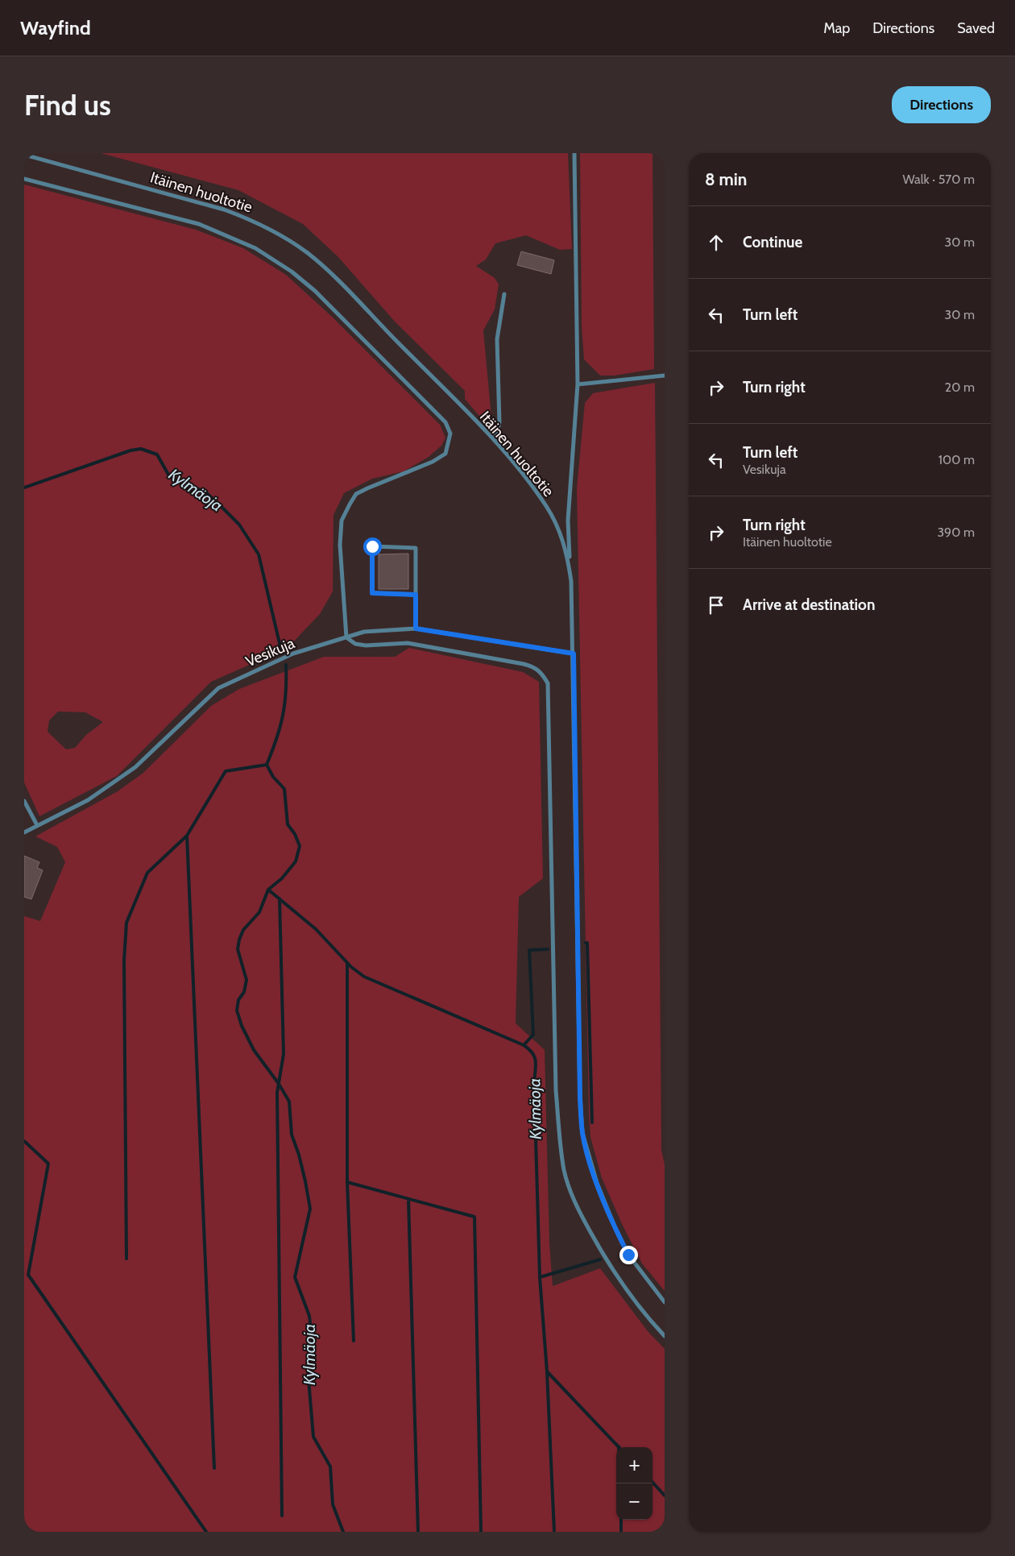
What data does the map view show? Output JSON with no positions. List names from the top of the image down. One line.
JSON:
{"streets":{"lane":["Itäinen huoltotie","Vesikuja"]},"crossings":[["Itäinen huoltotie","Vesikuja"]],"water":["Kylmäoja"],"page":{"header":"Wayfind","nav":["Map","Directions","Saved"],"buttons":"Directions","title":"Find us","heading":["8 min","Walk · 570 m"],"list":[["Continue","30 m"],["Turn left","30 m"],["Turn right","20 m"],["Turn left","Vesikuja","100 m"],["Turn right","Itäinen huoltotie","390 m"],"Arrive at destination"],"map_buttons":["+","−"]}}
